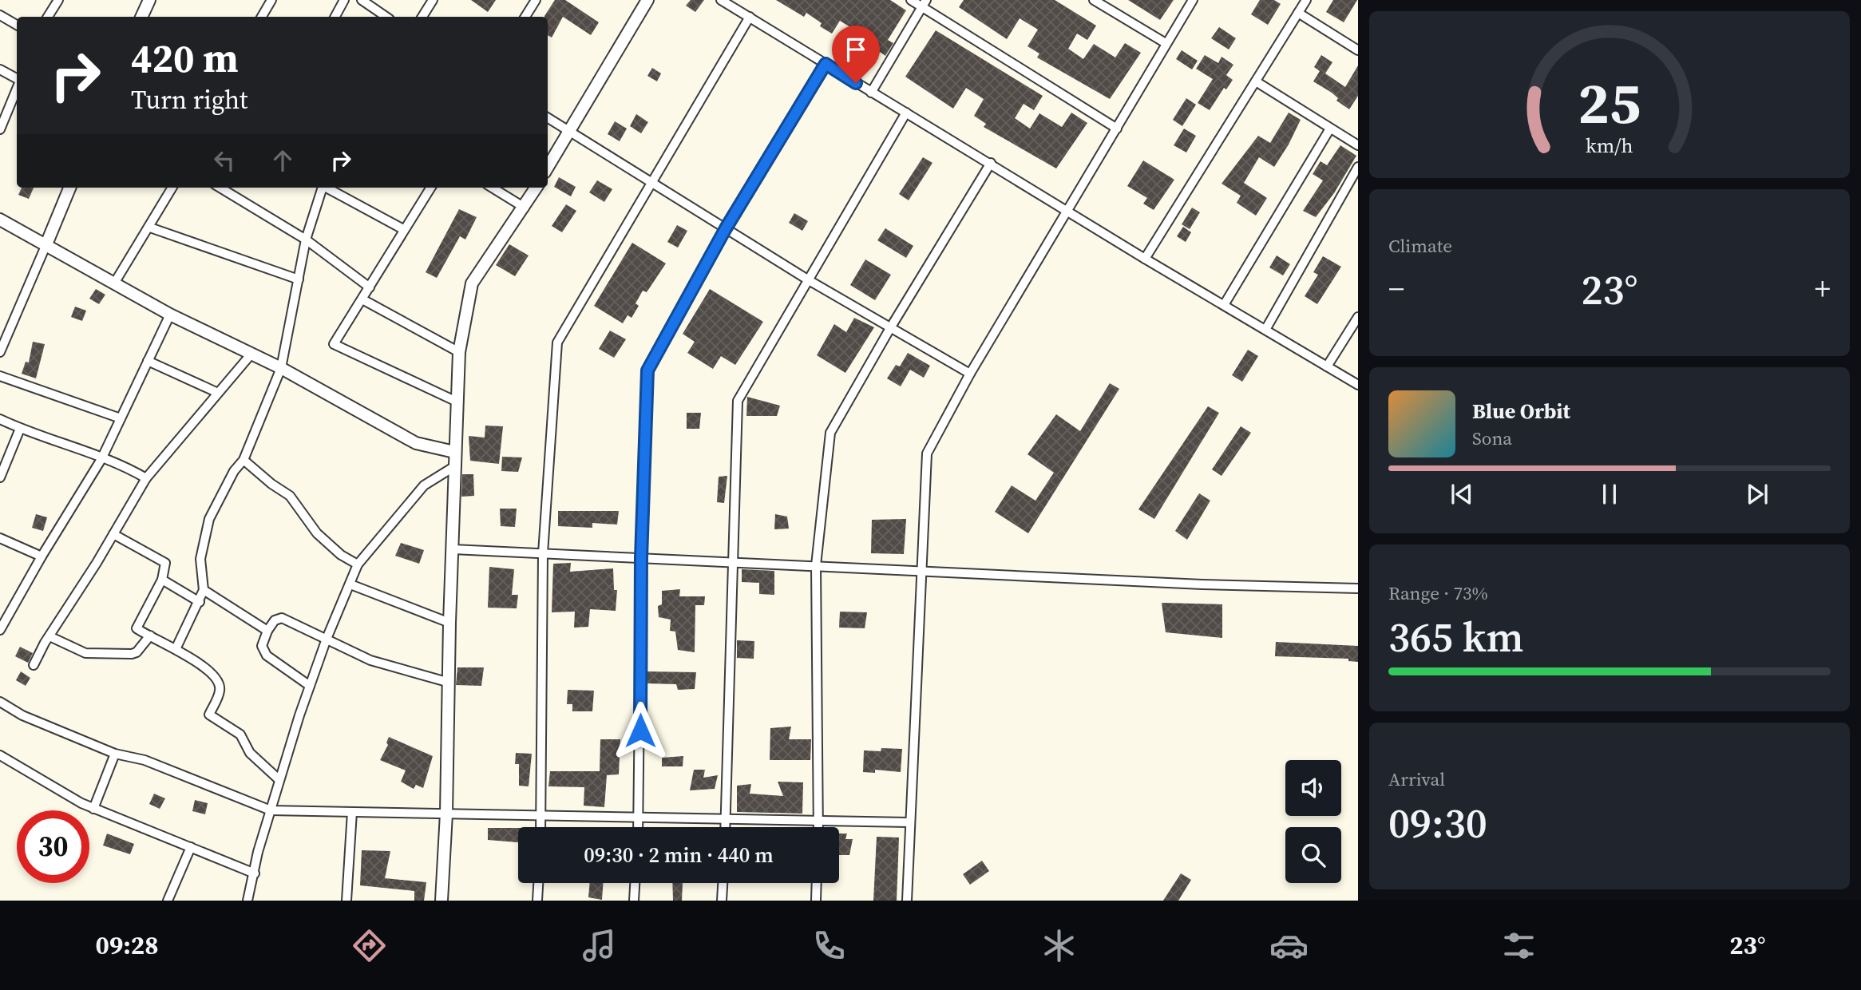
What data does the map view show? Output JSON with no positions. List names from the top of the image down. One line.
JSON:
{"page":{"turn":["420 m","Turn right"],"tile":["Climate",["Range · 73%","365 km"],["Arrival","09:30"]],"heat":["−","23°","+"],"song":["Blue Orbit","Sona"],"limit":"30","trip":"09:30 · 2 min · 440 m","tabs":["09:28","23°"],"gauge":["25","km/h"]}}
